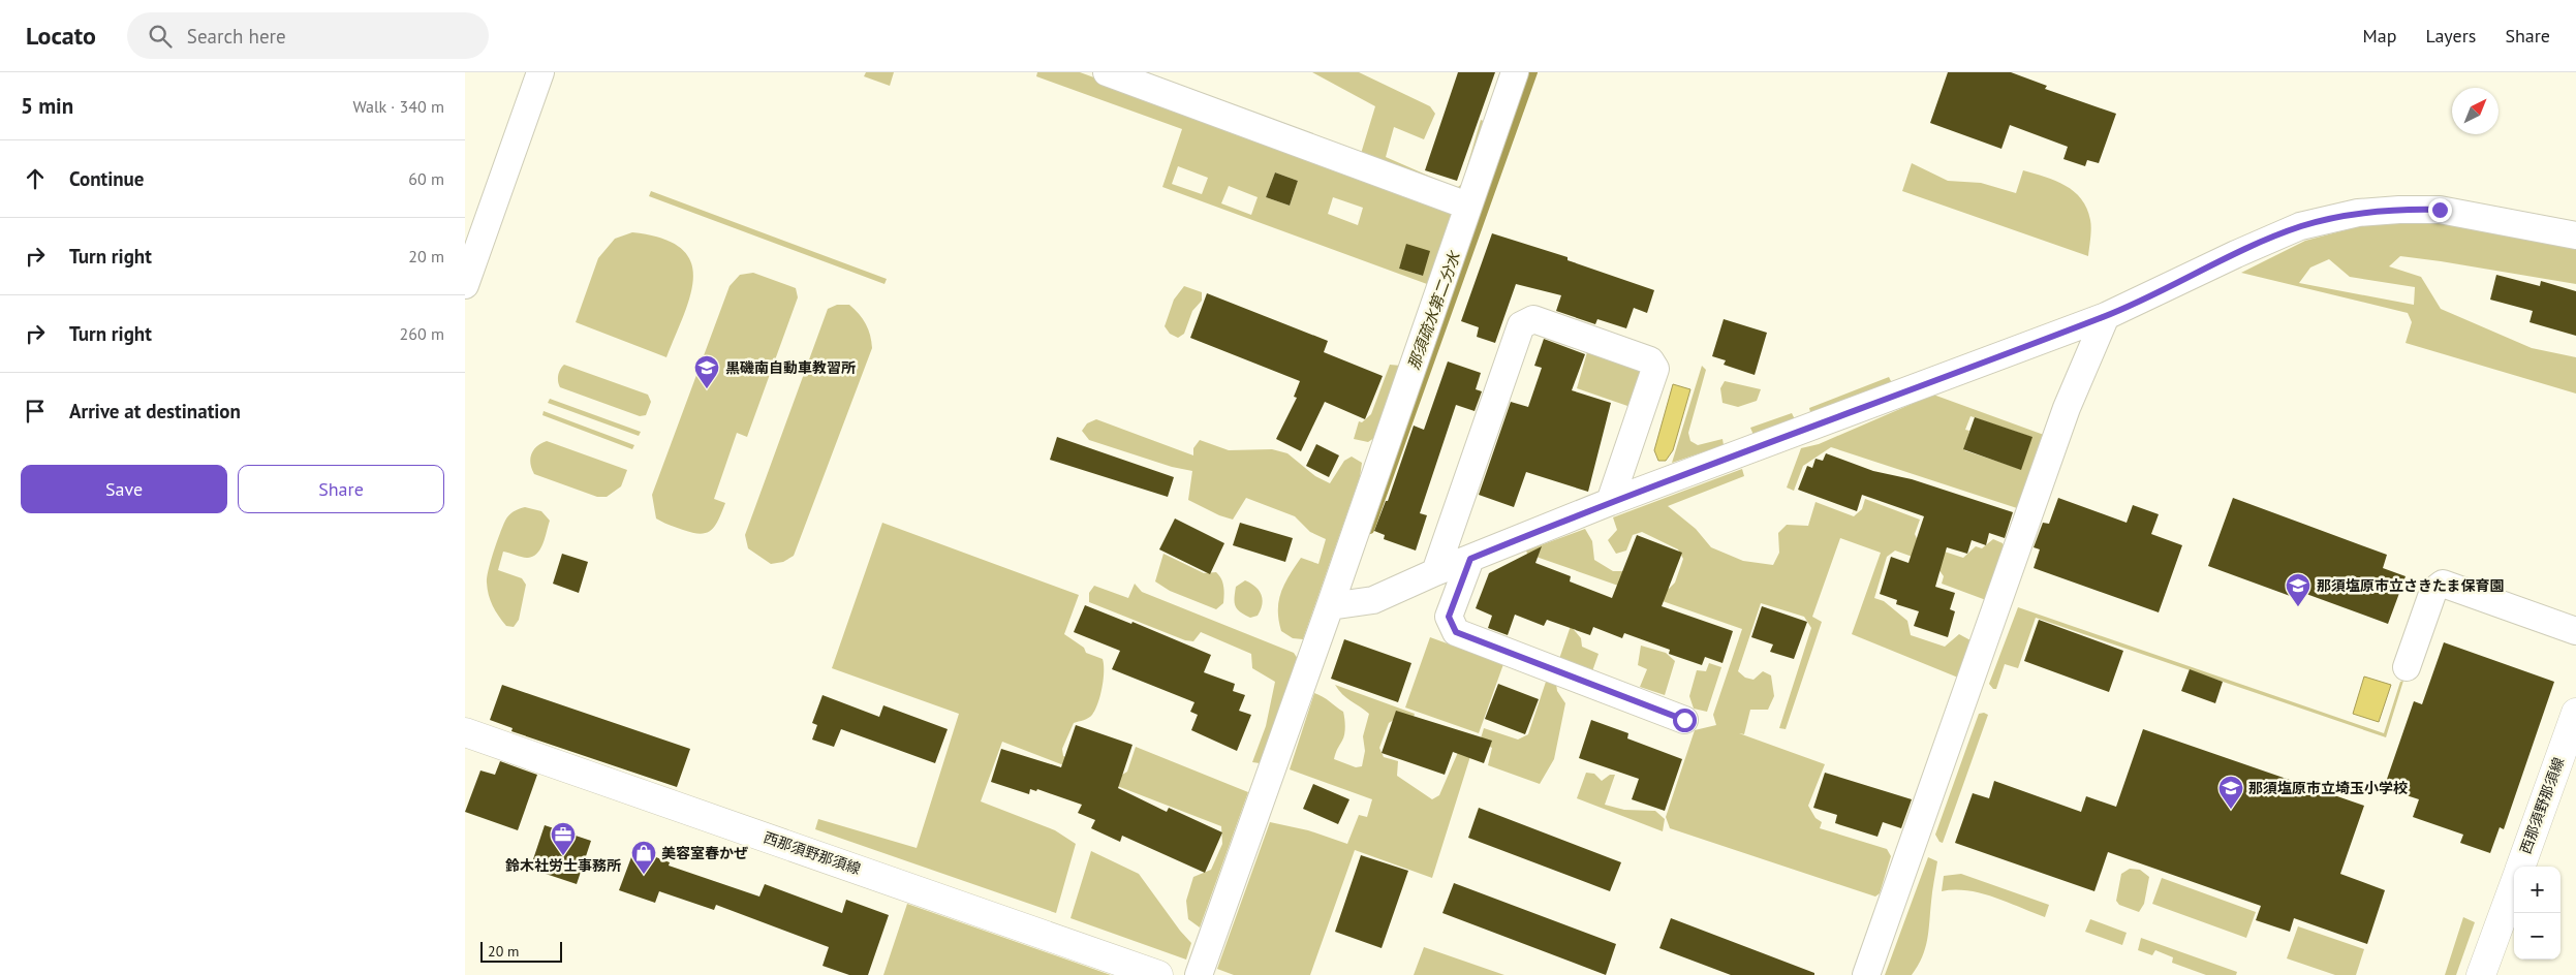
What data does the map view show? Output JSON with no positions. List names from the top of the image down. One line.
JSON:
{"streets":{"main road":["西那須野那須線"]},"water":["那須疏水第二分水"],"places":{"school or university":["黒磯南自動車教習所","那須塩原市立さきたま保育園","那須塩原市立埼玉小学校"],"office":["鈴木社労士事務所"],"shop":["美容室春かぜ"]},"scale_bar":"20 m","north":"top right","page":{"header":"Locato","search":"Search here","nav":["Map","Layers","Share"],"heading":["5 min","Walk · 340 m"],"list":[["Continue","60 m"],["Turn right","20 m"],["Turn right","260 m"],"Arrive at destination"],"buttons":["Save","Share"],"map_buttons":["+","−"],"scale":"20 m"}}
